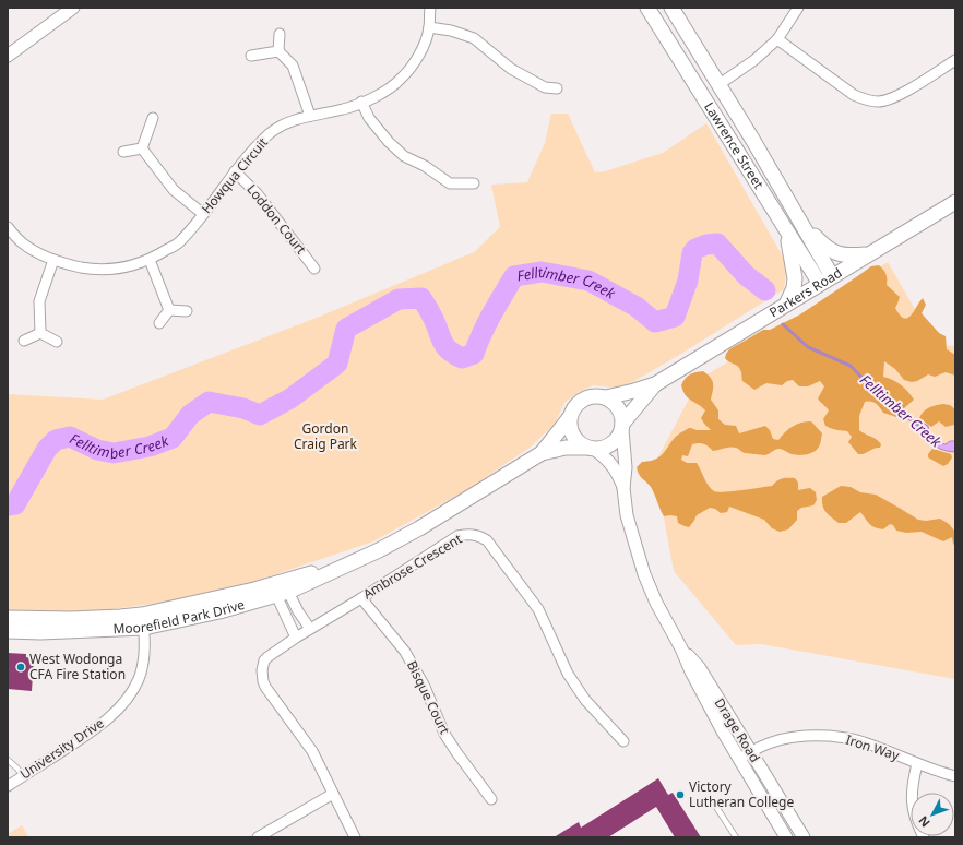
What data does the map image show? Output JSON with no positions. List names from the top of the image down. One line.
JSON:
{"streets":{"main road":["Lawrence Street","Parkers Road","Moorefield Park Drive"],"street":["Howqua Circuit","Loddon Court","Ambrose Crescent","Bisque Court","Drage Road","Iron Way","University Drive"]},"crossings":[["Lawrence Street","Parkers Road"],["Howqua Circuit","Loddon Court"],["Parkers Road","Drage Road"],["Ambrose Crescent","Bisque Court"],["Moorefield Park Drive","University Drive"],["Drage Road","Iron Way"]],"water":["Felltimber Creek"],"parks":["Gordon Craig Park"],"places":["West Wodonga CFA Fire Station","Victory Lutheran College"],"north":"bottom left"}
